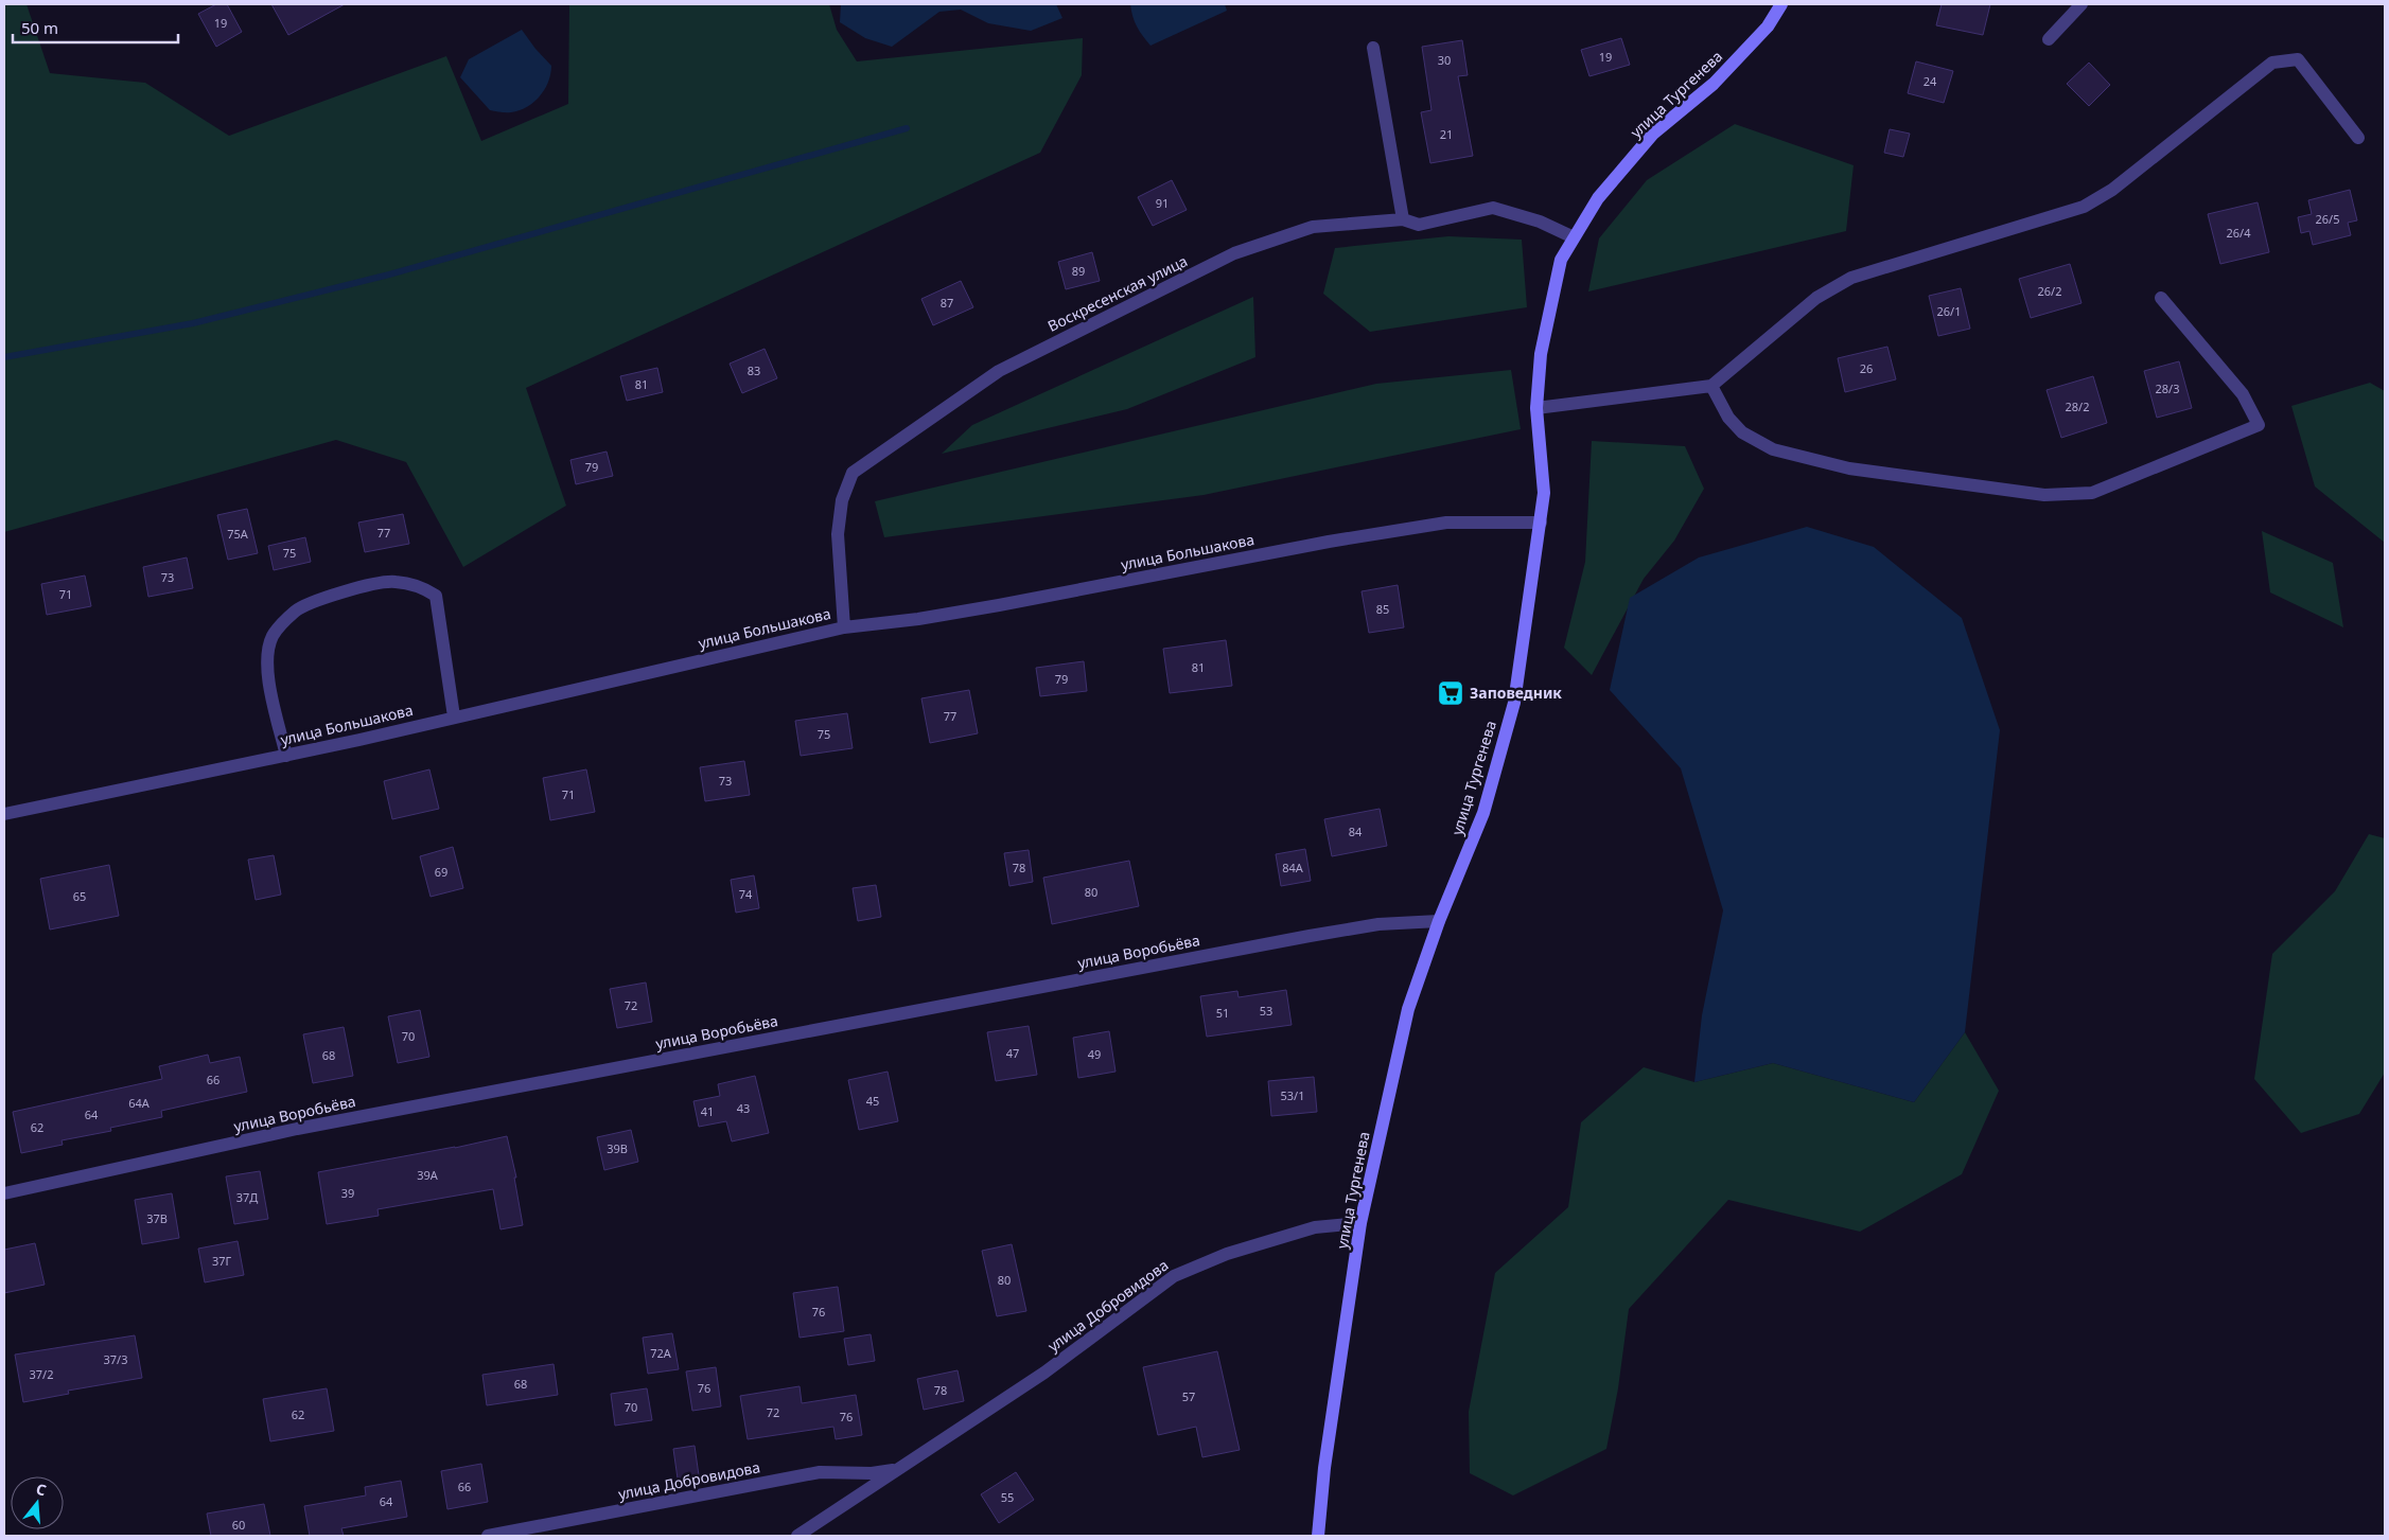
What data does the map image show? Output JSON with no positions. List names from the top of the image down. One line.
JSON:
{"streets":{"street":["улица Тургенева","Воскресенская улица","улица Большакова","улица Воробьёва","улица Добровидова"]},"crossings":[["улица Тургенева","Воскресенская улица"],["улица Тургенева","улица Большакова"],["улица Тургенева","улица Воробьёва"],["улица Тургенева","улица Добровидова"],["Воскресенская улица","улица Большакова"]],"places":{"supermarket":["Заповедник"]},"house_numbers":["19","19","30","24","21","91","26/5","26/4","89","26/2","87","26/1","26","83","81","28/3","28/2","79","77","75А","75","73","71","85","81","79","77","75","73","71","84","78","84А","69","80","74","65","72","53","51","70","47","49","68","66","53/1","45","64А","43","41","64","62","39В","39А","39","37Д","37В","37Г","80","76","72А","37/3","37/2","68","76","78","57","70","72","62","76","66","55","64","60"],"scale_bar":"50 m","north":"top"}
